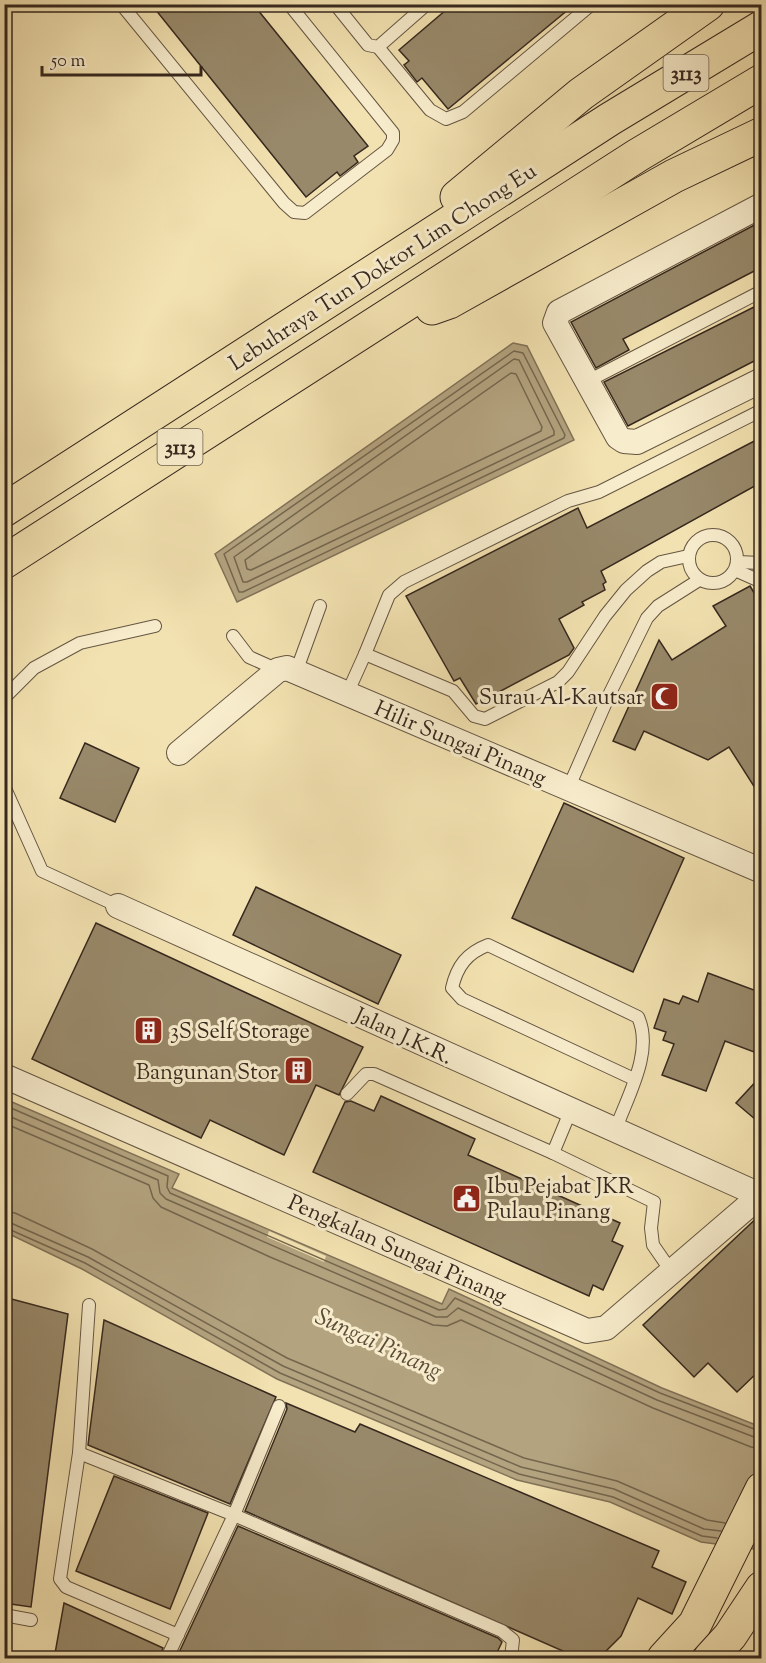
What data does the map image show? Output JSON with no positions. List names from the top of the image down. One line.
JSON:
{"streets":{"main road":["3113","Lebuhraya Tun Doktor Lim Chong Eu"],"street":["Hilir Sungai Pinang","Jalan J.K.R.","Pengkalan Sungai Pinang"]},"crossings":[["Jalan J.K.R.","Pengkalan Sungai Pinang"]],"water":["Sungai Pinang"],"places":{"mosque":["Surau Al-Kautsar"],"building":["3S Self Storage","Bangunan Stor"],"public building":["Ibu Pejabat JKR Pulau Pinang"]},"scale_bar":"50 m"}
